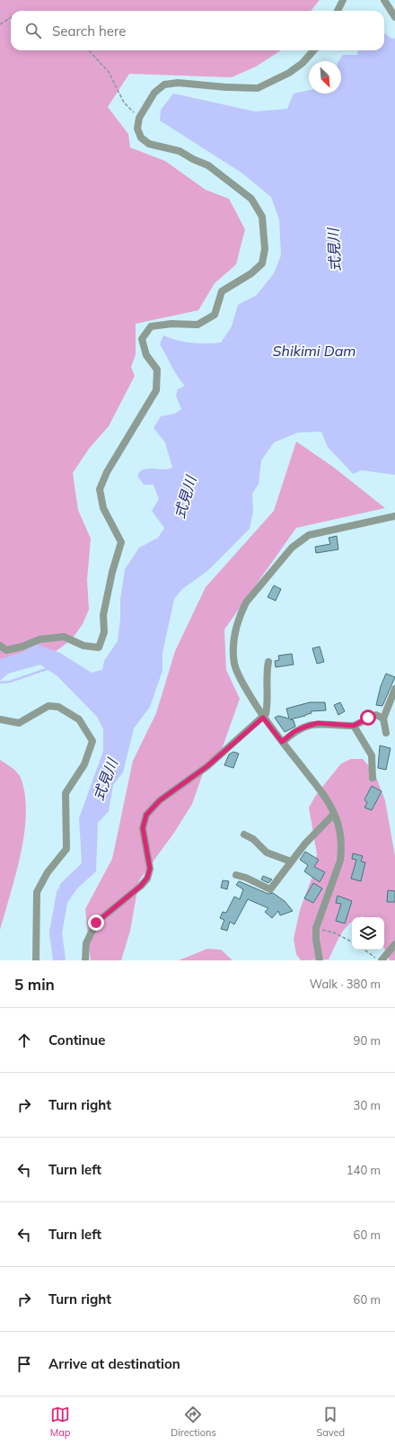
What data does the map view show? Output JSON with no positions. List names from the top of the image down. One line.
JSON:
{"water":["式見川","Shikimi Dam"],"north":"bottom right","page":{"search":"Search here","heading":["5 min","Walk · 380 m"],"list":[["Continue","90 m"],["Turn right","30 m"],["Turn left","140 m"],["Turn left","60 m"],["Turn right","60 m"],"Arrive at destination"],"nav":["Map","Directions","Saved"]}}
